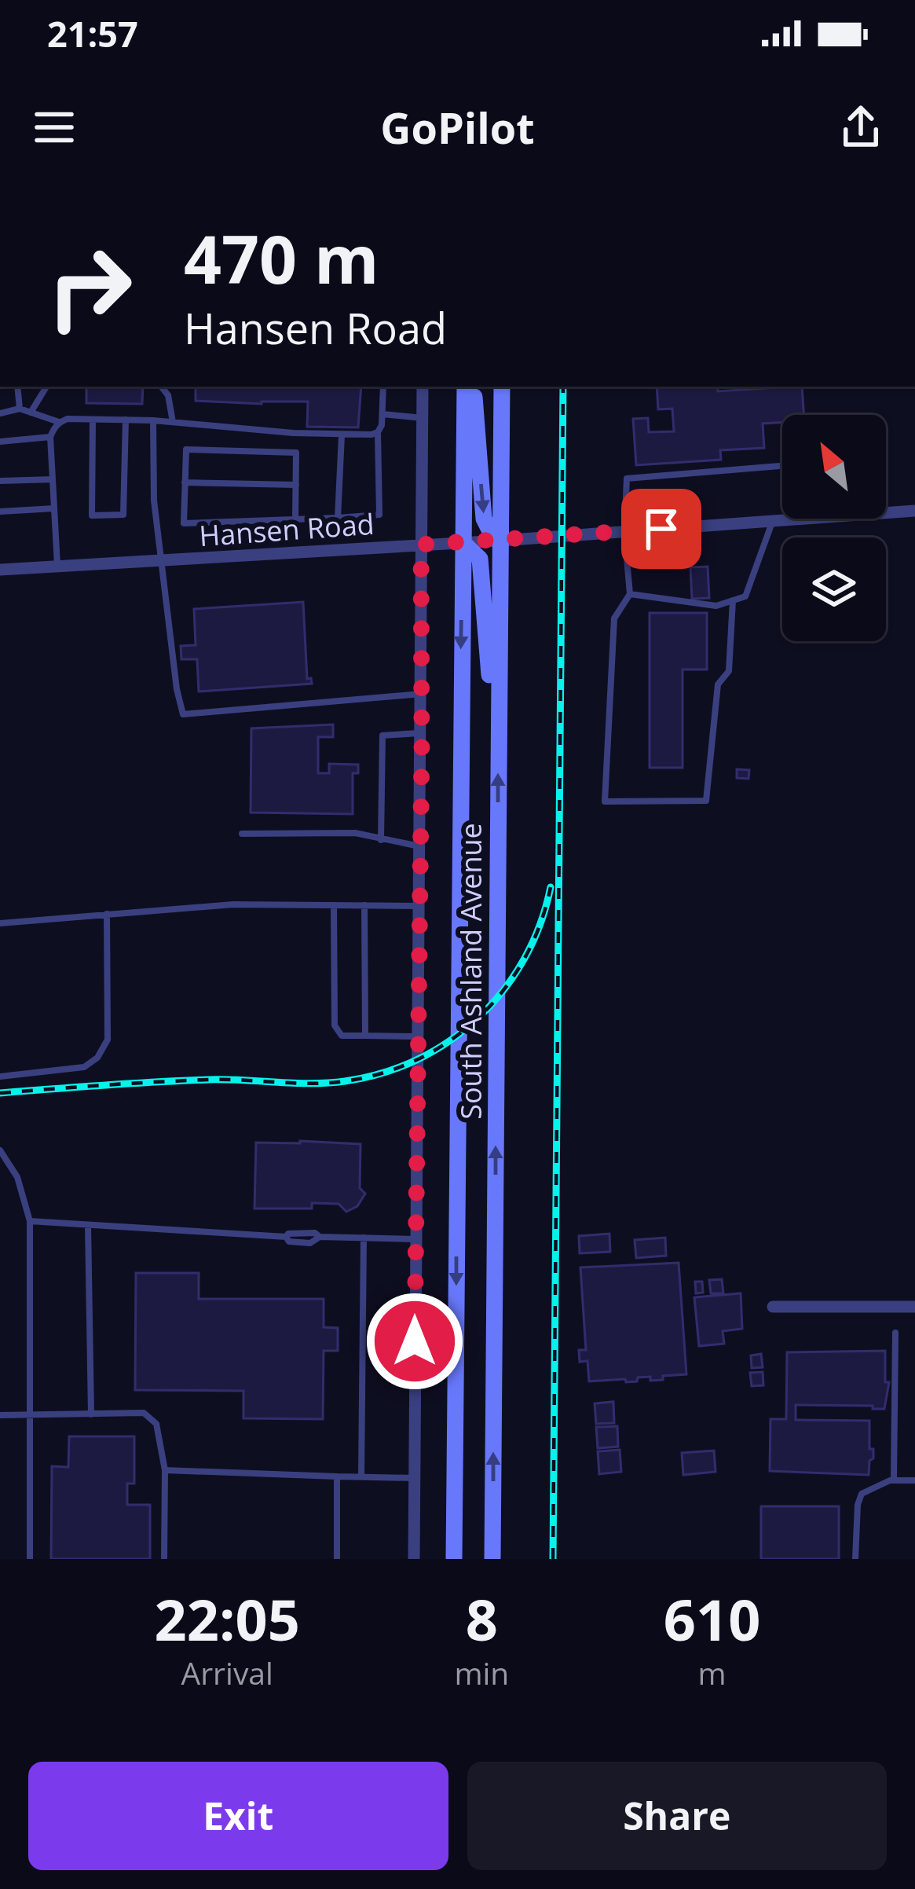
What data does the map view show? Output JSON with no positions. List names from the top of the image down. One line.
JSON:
{"streets":{"main road":["South Ashland Avenue"],"street":["Hansen Road"]},"crossings":[["Hansen Road","South Ashland Avenue"]],"north":"top left","page":{"status":"21:57","header":"GoPilot","turn":["470 m","Hansen Road"],"eta":["22:05","Arrival","8","min","610","m"],"buttons":["Exit","Share"]}}
